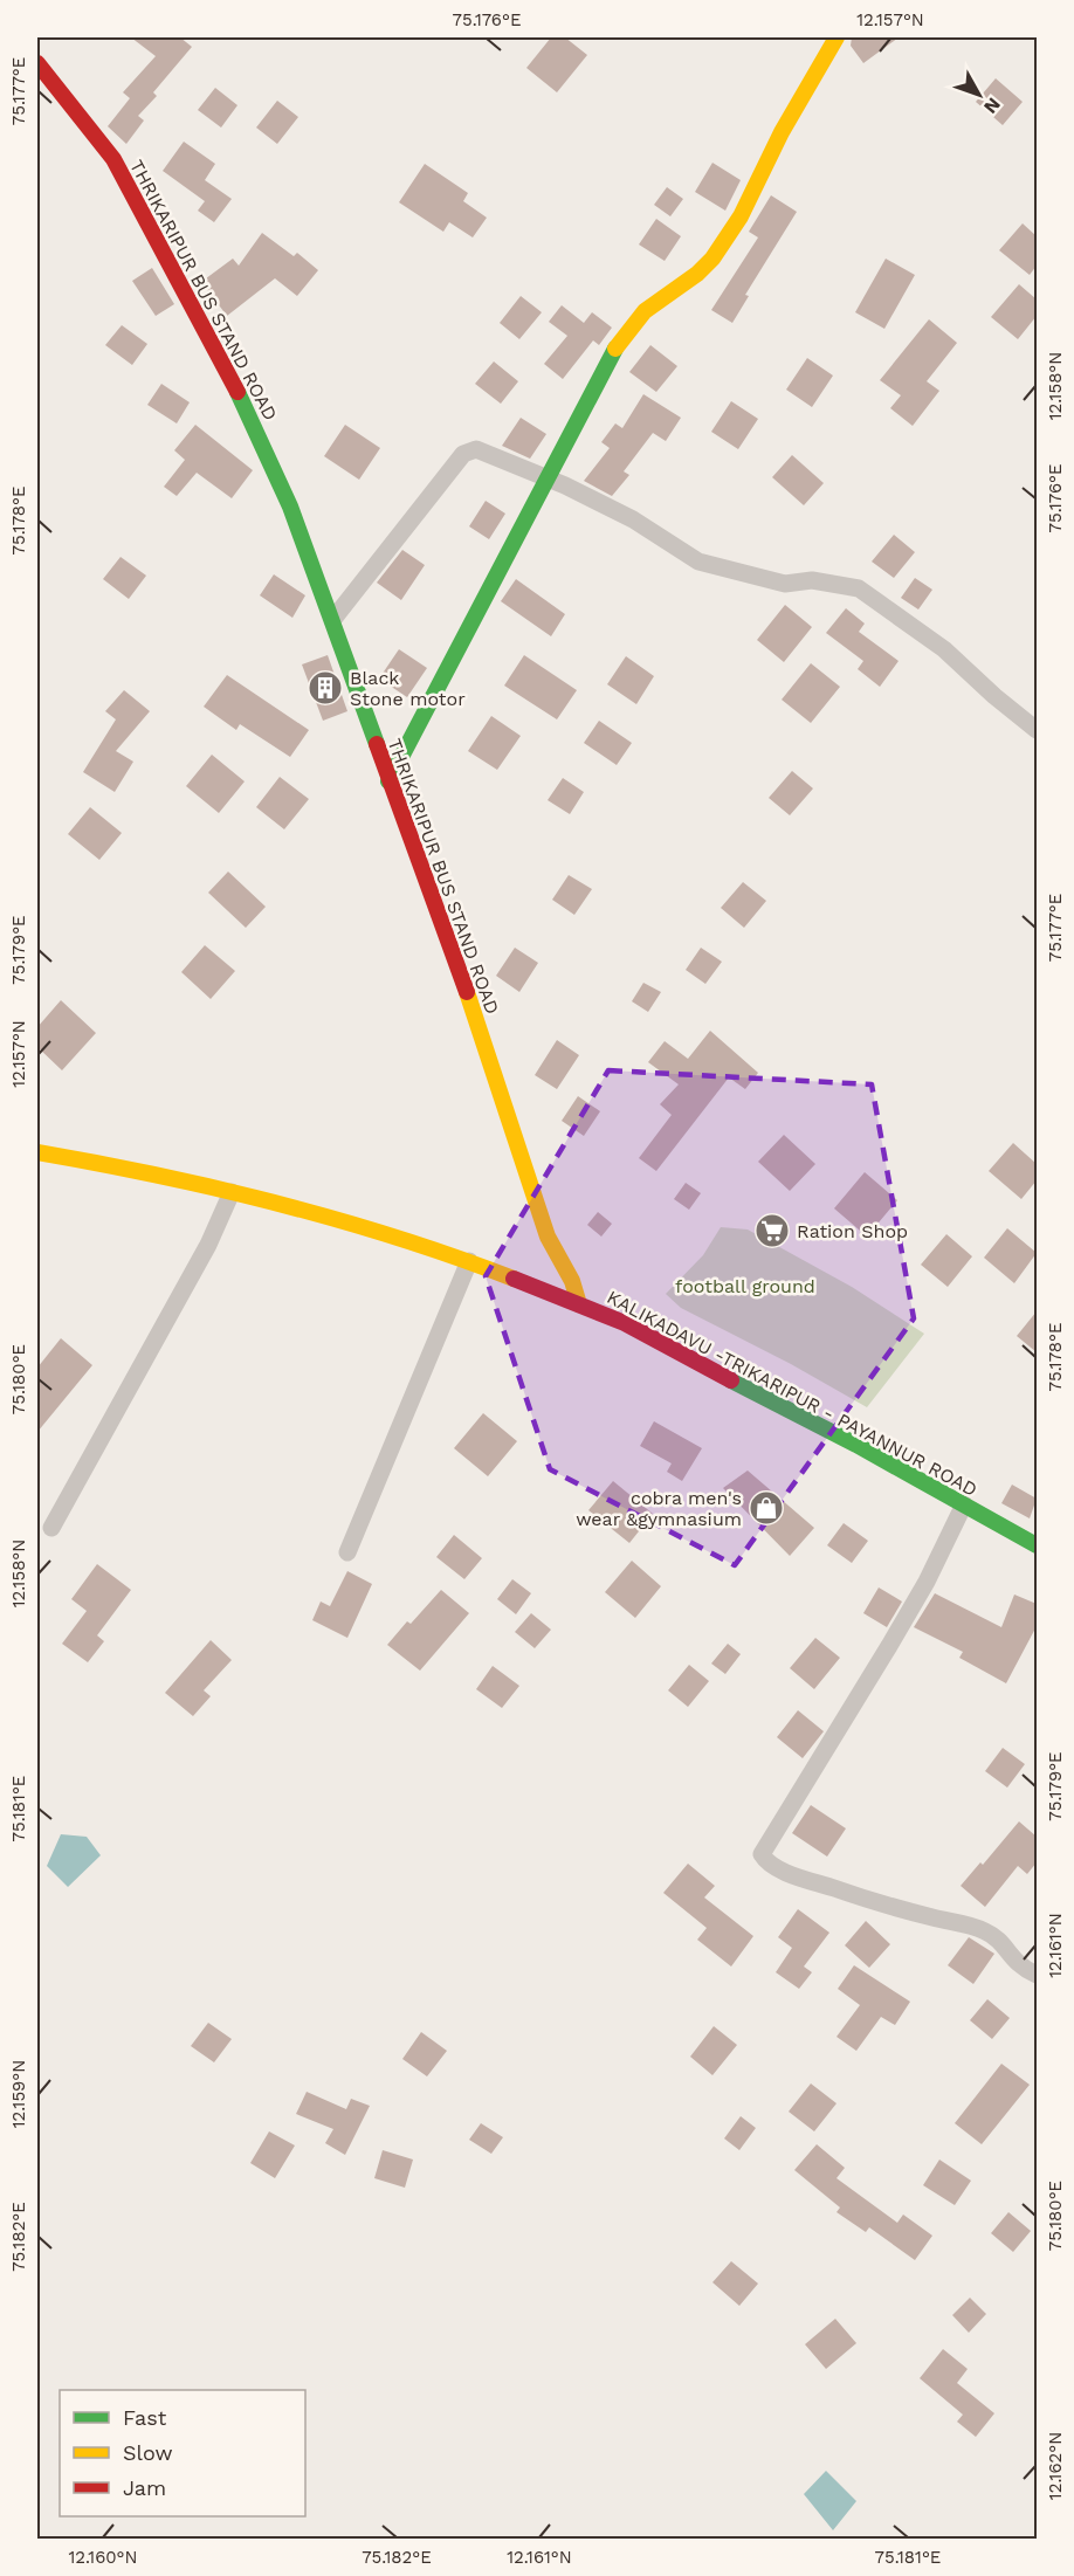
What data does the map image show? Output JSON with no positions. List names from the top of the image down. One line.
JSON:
{"streets":{"street":["THRIKARIPUR BUS STAND ROAD","KALIKADAVU -TRIKARIPUR - PAYANNUR ROAD"]},"crossings":[["THRIKARIPUR BUS STAND ROAD","KALIKADAVU -TRIKARIPUR - PAYANNUR ROAD"]],"parks":["football ground"],"places":{"building":["Black Stone motor"],"supermarket":["Ration Shop"],"shop":["cobra men's wear &gymnasium"]},"legend":["Fast","Slow","Jam"],"north":"bottom right","coordinates":["75.176°E","12.157°N","75.177°E","12.158°N","75.178°E","75.179°E","75.180°E","75.181°E","12.161°N","12.159°N","75.182°E","12.162°N","12.160°N"]}
